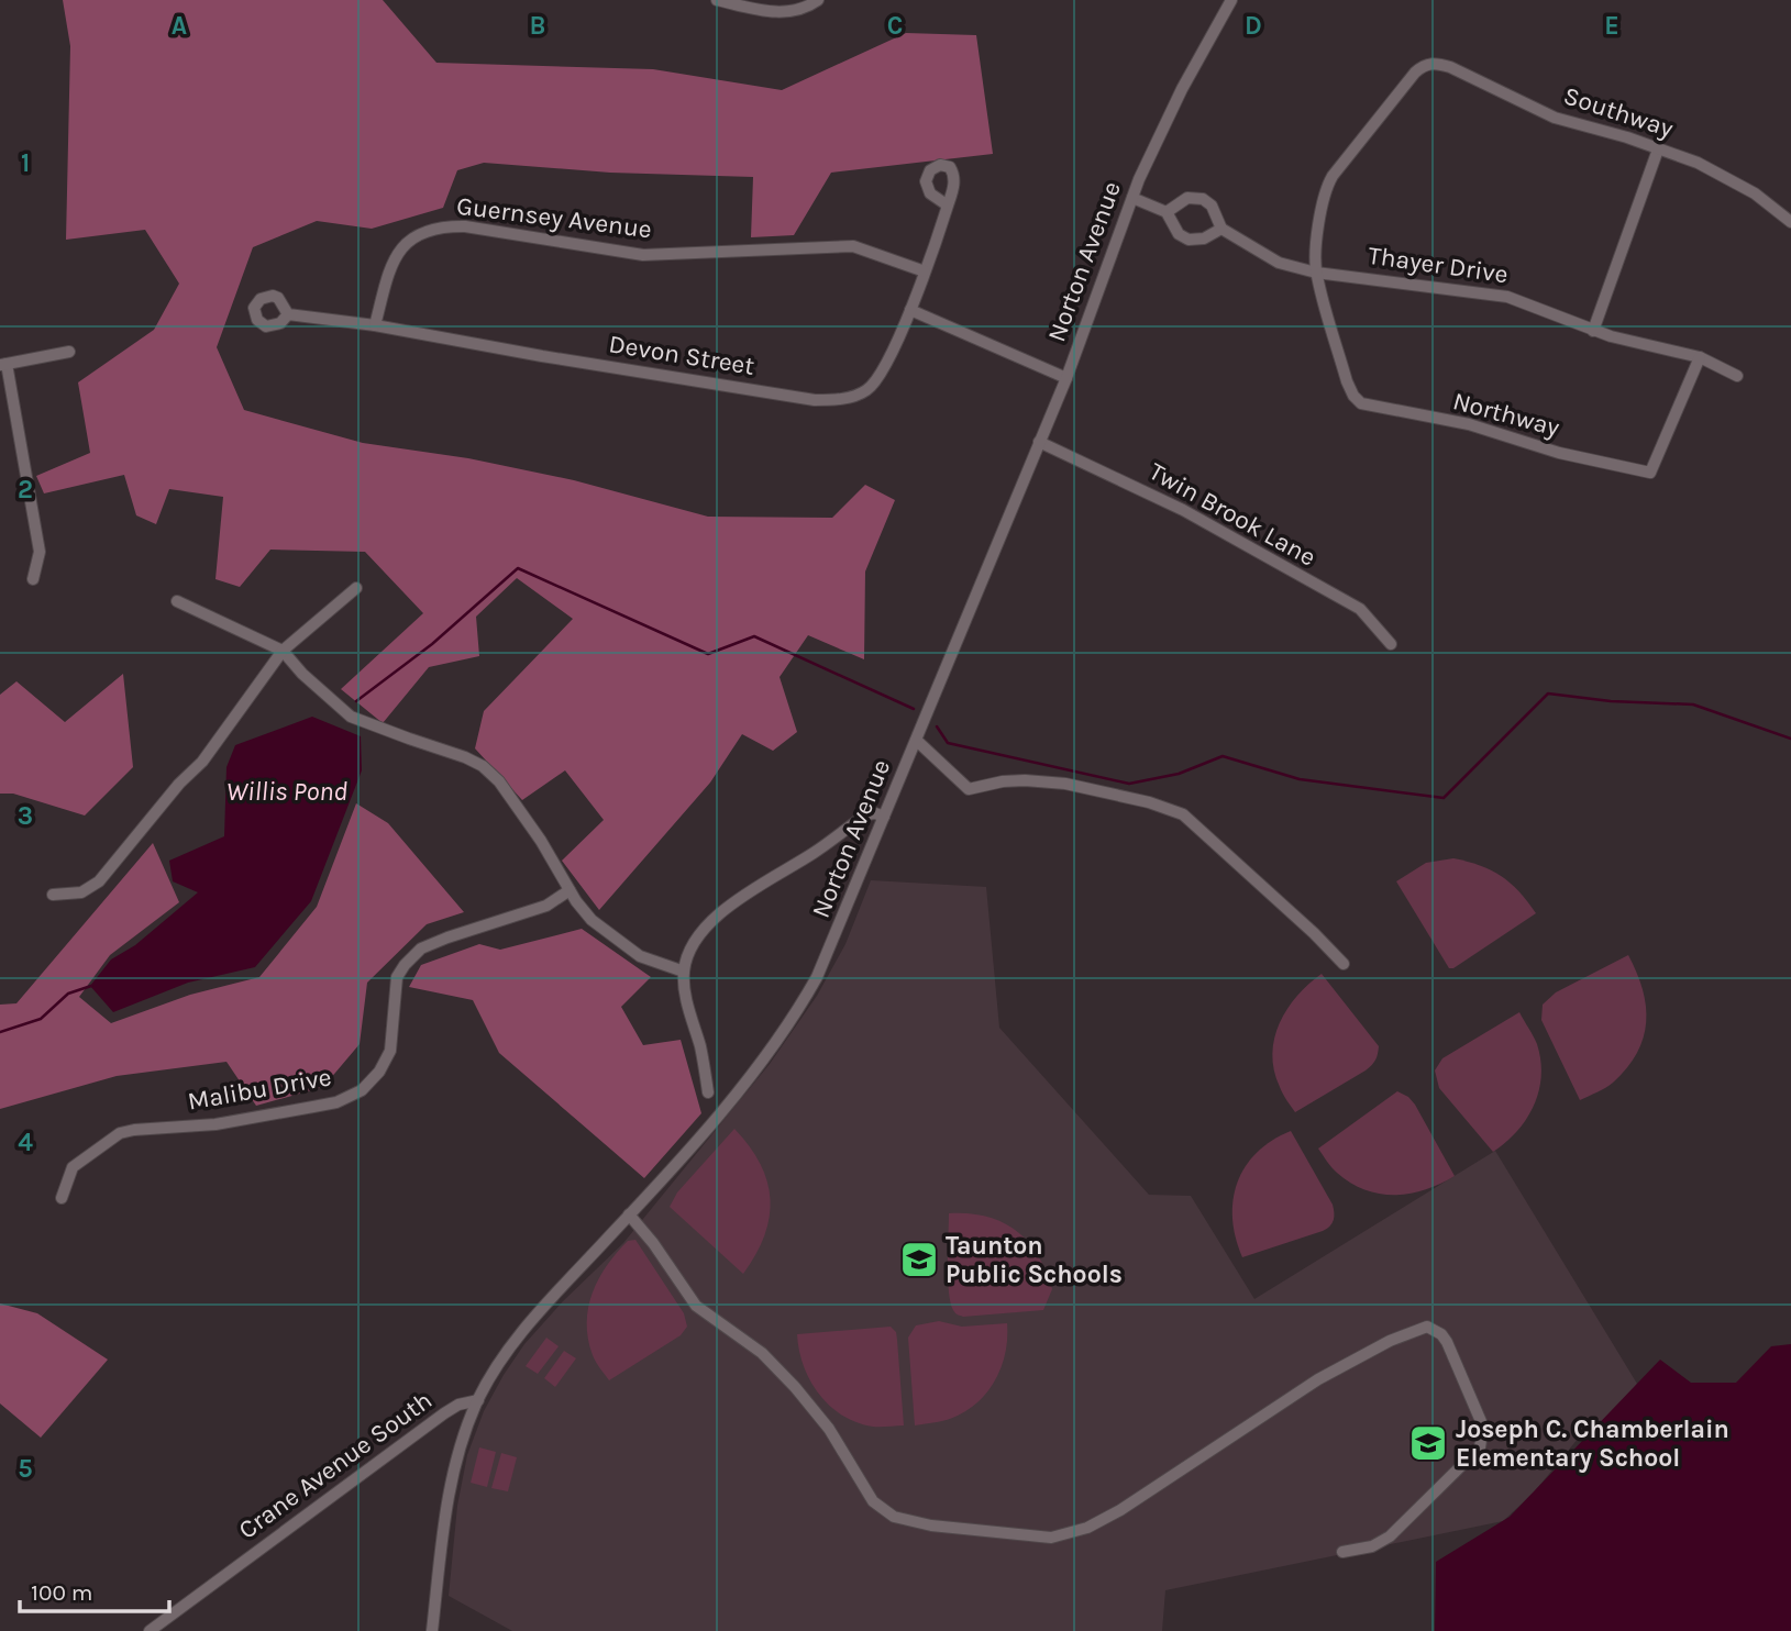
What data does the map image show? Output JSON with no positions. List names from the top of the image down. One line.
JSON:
{"streets":{"street":["Southway","Guernsey Avenue","Norton Avenue","Thayer Drive","Devon Street","Northway","Twin Brook Lane","Malibu Drive","Crane Avenue South"]},"crossings":[["Southway","Thayer Drive"],["Southway","Northway"],["Guernsey Avenue","Devon Street"],["Norton Avenue","Twin Brook Lane"],["Norton Avenue","Crane Avenue South"],["Thayer Drive","Northway"]],"water":["Willis Pond"],"places":{"school or university":["Taunton Public Schools","Joseph C. Chamberlain Elementary School"]},"scale_bar":"100 m","grid":{"columns":["A","B","C","D","E"],"rows":["1","2","3","4","5"]}}
